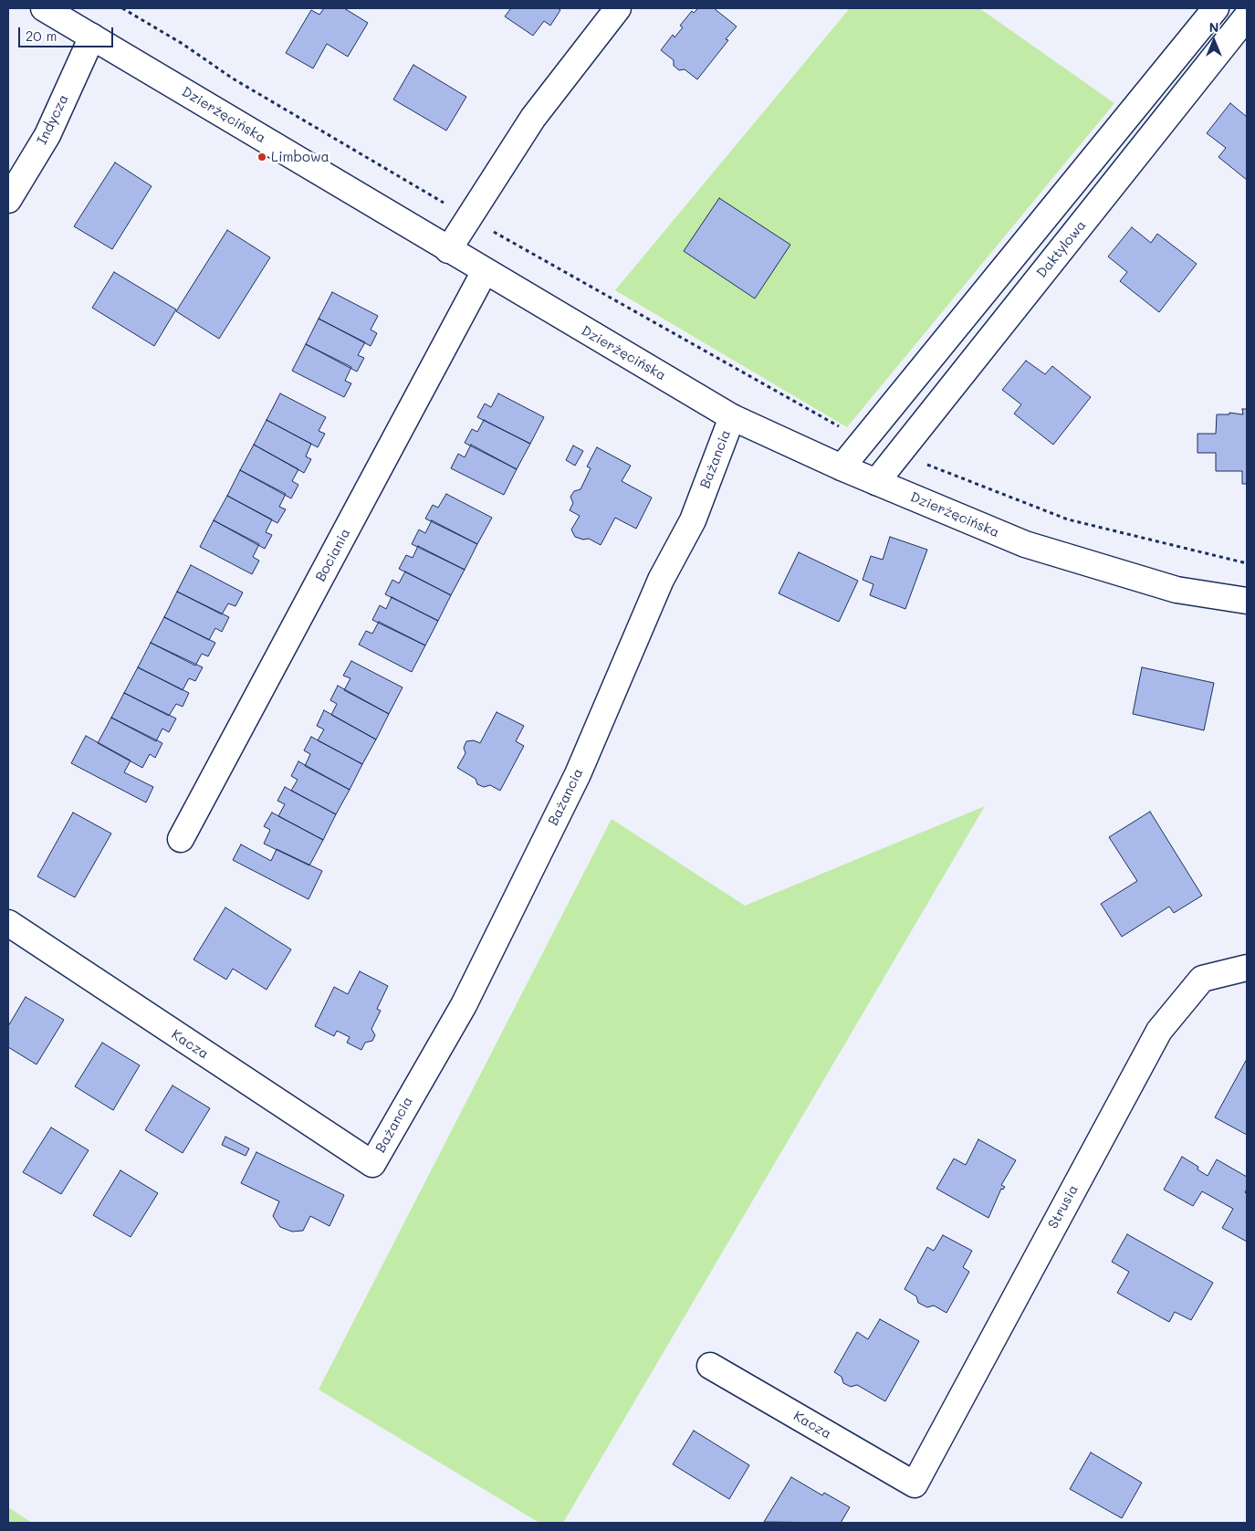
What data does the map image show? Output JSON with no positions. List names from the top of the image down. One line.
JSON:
{"streets":{"street":["Dzierżęcińska","Indycza","Daktylowa","Bażancia","Bociania","Kacza","Strusia"]},"crossings":[["Dzierżęcińska","Indycza"],["Dzierżęcińska","Daktylowa"],["Dzierżęcińska","Bażancia"],["Dzierżęcińska","Bociania"],["Bażancia","Kacza"],["Kacza","Strusia"]],"places":["Limbowa"],"scale_bar":"20 m","north":"top"}
